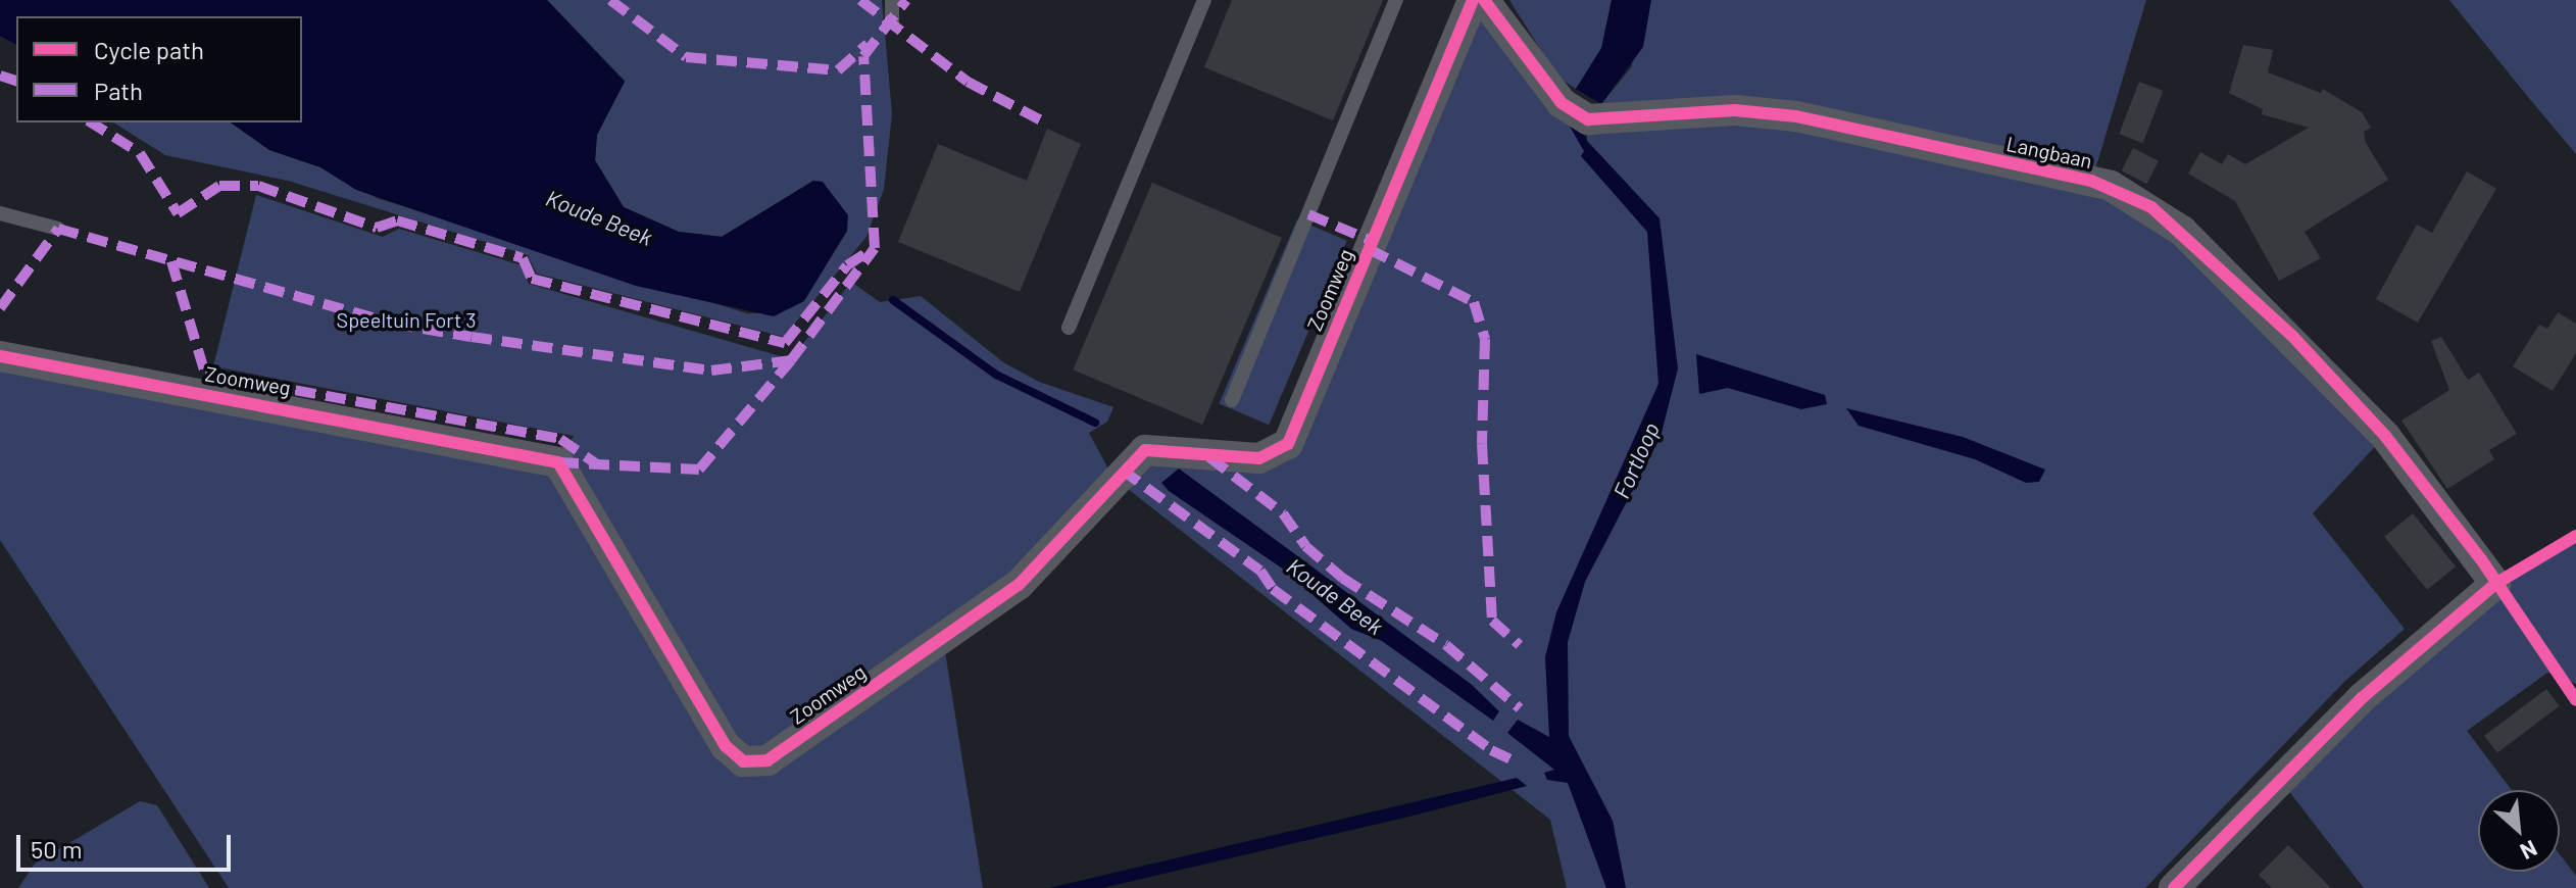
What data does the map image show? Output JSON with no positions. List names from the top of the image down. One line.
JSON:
{"streets":{"street":["Langbaan","Zoomweg"]},"water":["Koude Beek","Fortloop"],"parks":["Speeltuin Fort 3"],"legend":["Cycle path","Path"],"scale_bar":"50 m","north":"bottom right"}
